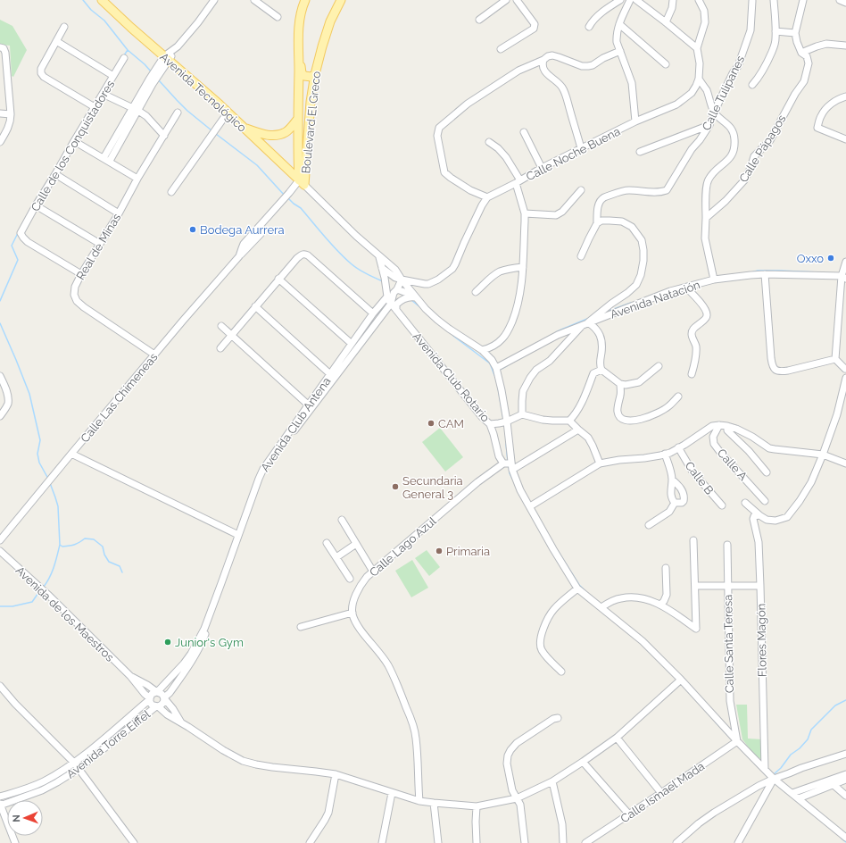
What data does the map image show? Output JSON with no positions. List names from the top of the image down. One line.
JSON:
{"streets":{"main road":["Avenida Tecnológico","Boulevard El Greco"],"street":["Calle Tulipanes","Calle de los Conquistadores","Calle Pápagos","Calle Noche Buena","Real de Minas","Avenida Natación","Avenida Club Rotario","Calle Las Chimeneas","Avenida Club Antena","Calle A","Calle B","Calle Lago Azul","Avenida de los Maestros","Flores Magón","Calle Santa Teresa","Avenida Torre Eiffel","Calle Ismael Mada"]},"crossings":[["Avenida Tecnológico","Boulevard El Greco"],["Avenida Tecnológico","Calle Las Chimeneas"],["Boulevard El Greco","Calle Las Chimeneas"],["Calle de los Conquistadores","Real de Minas"],["Real de Minas","Calle Las Chimeneas"],["Avenida Club Rotario","Avenida Club Antena"],["Avenida Club Rotario","Calle Lago Azul"],["Avenida Club Antena","Avenida de los Maestros"],["Avenida Club Antena","Avenida Torre Eiffel"],["Avenida de los Maestros","Avenida Torre Eiffel"],["Calle Santa Teresa","Calle Ismael Mada"]],"places":["Bodega Aurrera","Oxxo","CAM","Secundaria General 3","Primaria","Junior's Gym"],"north":"left"}
